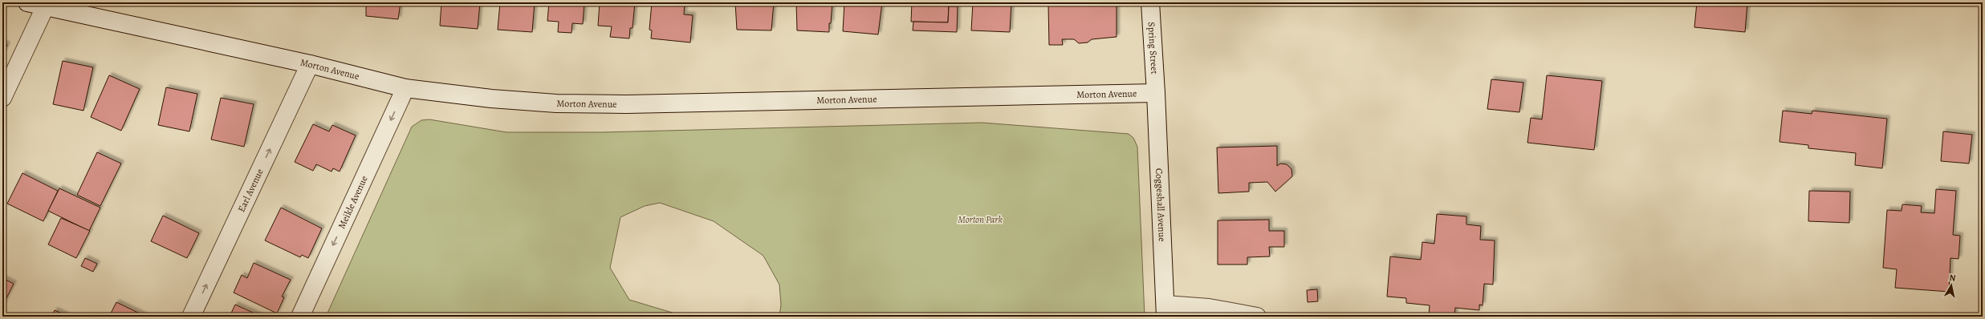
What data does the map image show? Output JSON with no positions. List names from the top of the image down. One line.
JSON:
{"streets":{"main road":["Spring Street","Morton Avenue","Earl Avenue","Meikle Avenue","Coggeshall Avenue"]},"crossings":[["Spring Street","Morton Avenue"],["Spring Street","Coggeshall Avenue"],["Morton Avenue","Earl Avenue"],["Morton Avenue","Meikle Avenue"],["Morton Avenue","Coggeshall Avenue"]],"one_way":["Earl Avenue","Meikle Avenue"],"parks":["Morton Park"],"north":"top"}
